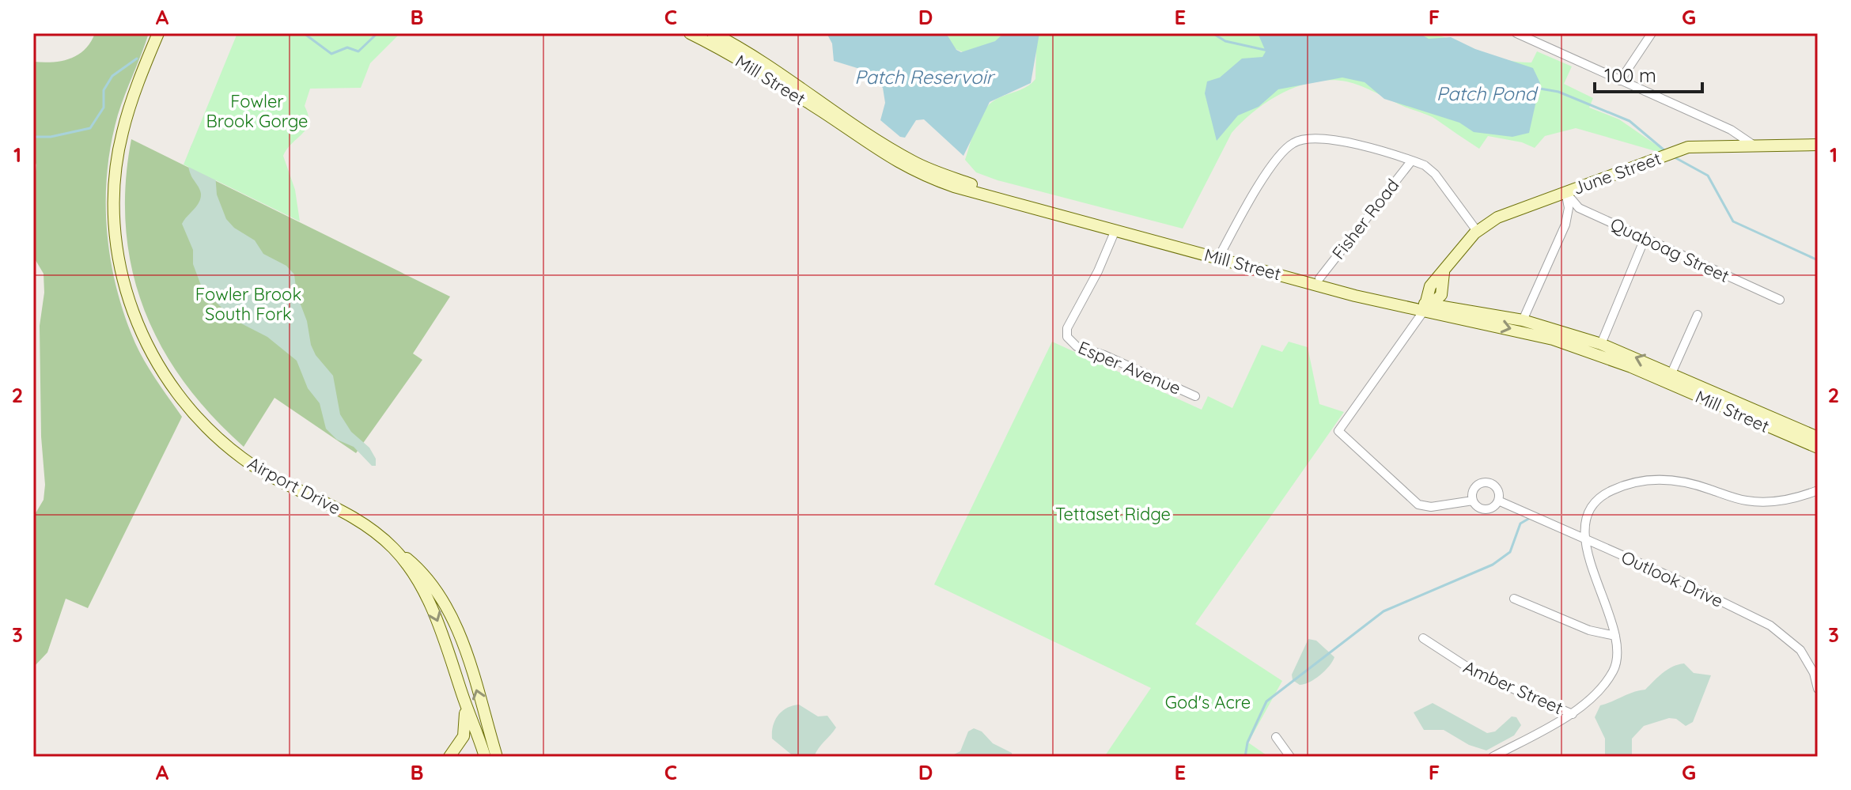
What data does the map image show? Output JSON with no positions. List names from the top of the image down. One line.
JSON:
{"streets":{"main road":["Mill Street","June Street","Airport Drive"],"street":["Fisher Road","Quaboag Street","Esper Avenue","Outlook Drive","Amber Street"]},"crossings":[["Mill Street","June Street"],["Mill Street","Fisher Road"],["Mill Street","Esper Avenue"],["June Street","Quaboag Street"]],"water":["Patch Reservoir","Patch Pond"],"parks":["Fowler Brook Gorge","Fowler Brook South Fork","Tettaset Ridge","God's Acre"],"scale_bar":"100 m","grid":{"columns":["A","B","C","D","E","F","G"],"rows":["1","2","3"]}}
